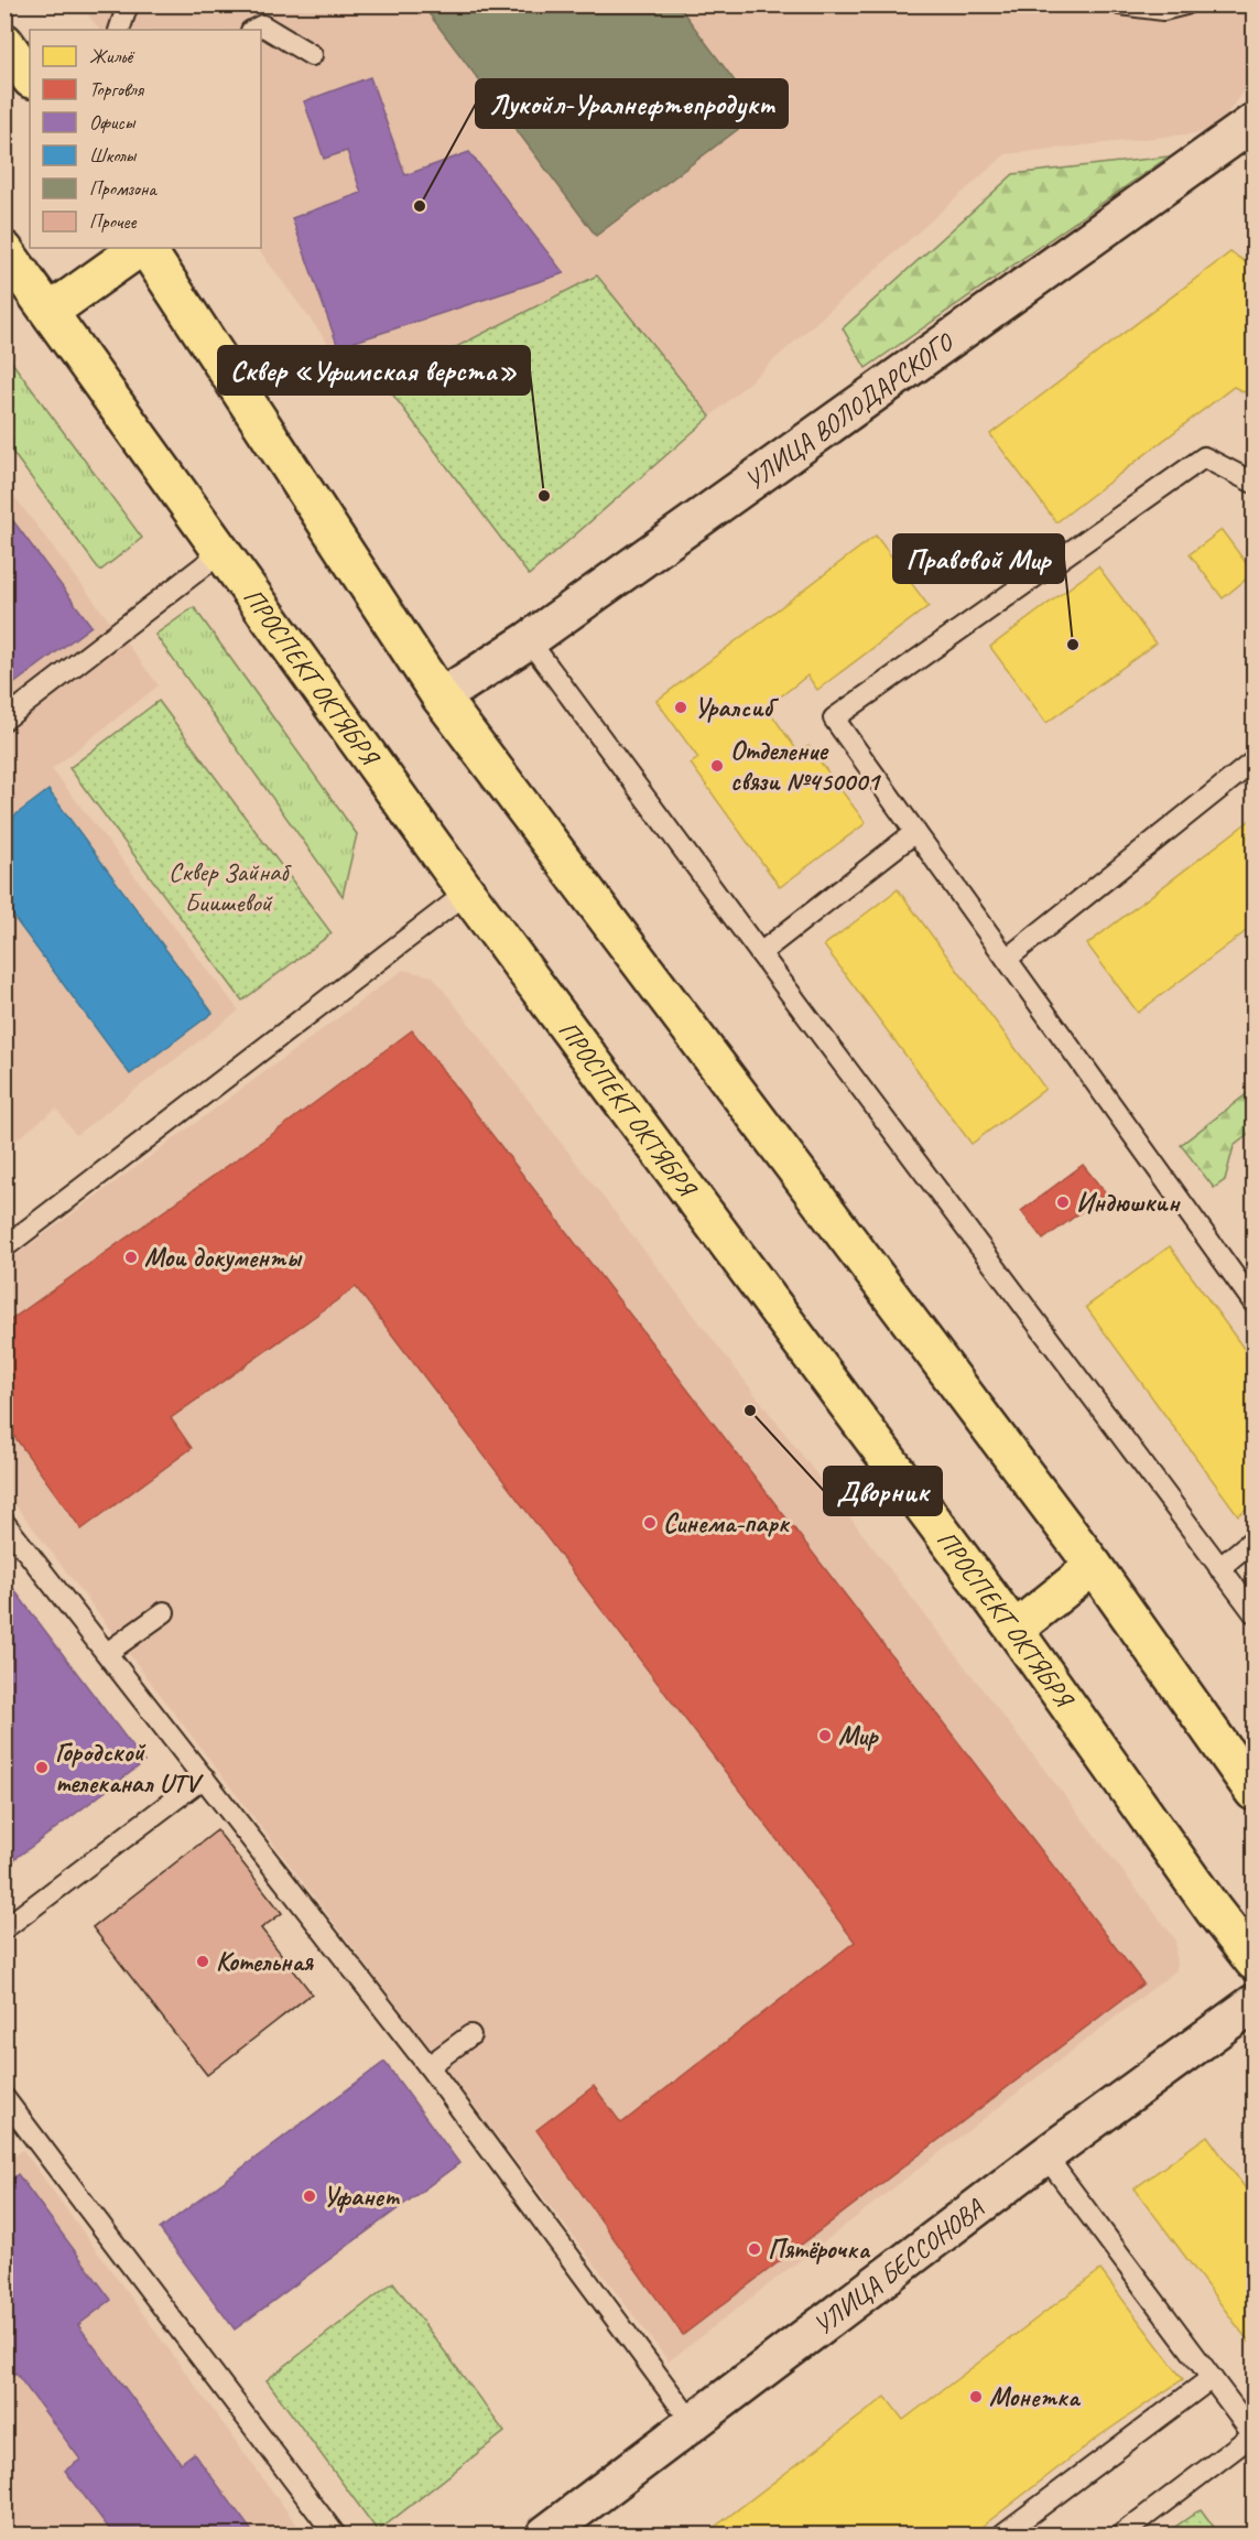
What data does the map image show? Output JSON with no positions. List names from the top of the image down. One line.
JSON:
{"streets":{"main road":["ПРОСПЕКТ ОКТЯБРЯ"],"street":["УЛИЦА ВОЛОДАРСКОГО","УЛИЦА БЕССОНОВА"]},"parks":["Сквер Зайнаб Биишевой"],"places":["Лукойл-Уралнефтепродукт","Сквер «Уфимская верста»","Правовой Мир","Уралсиб","Отделение связи №450001","Индюшкин","Мои документы","Дворник","Синема-парк","Мир","Городской телеканал UTV","Котельная","Уфанет","Пятёрочка","Монетка"],"legend":["Жильё","Торговля","Офисы","Школы","Промзона","Прочее"]}
